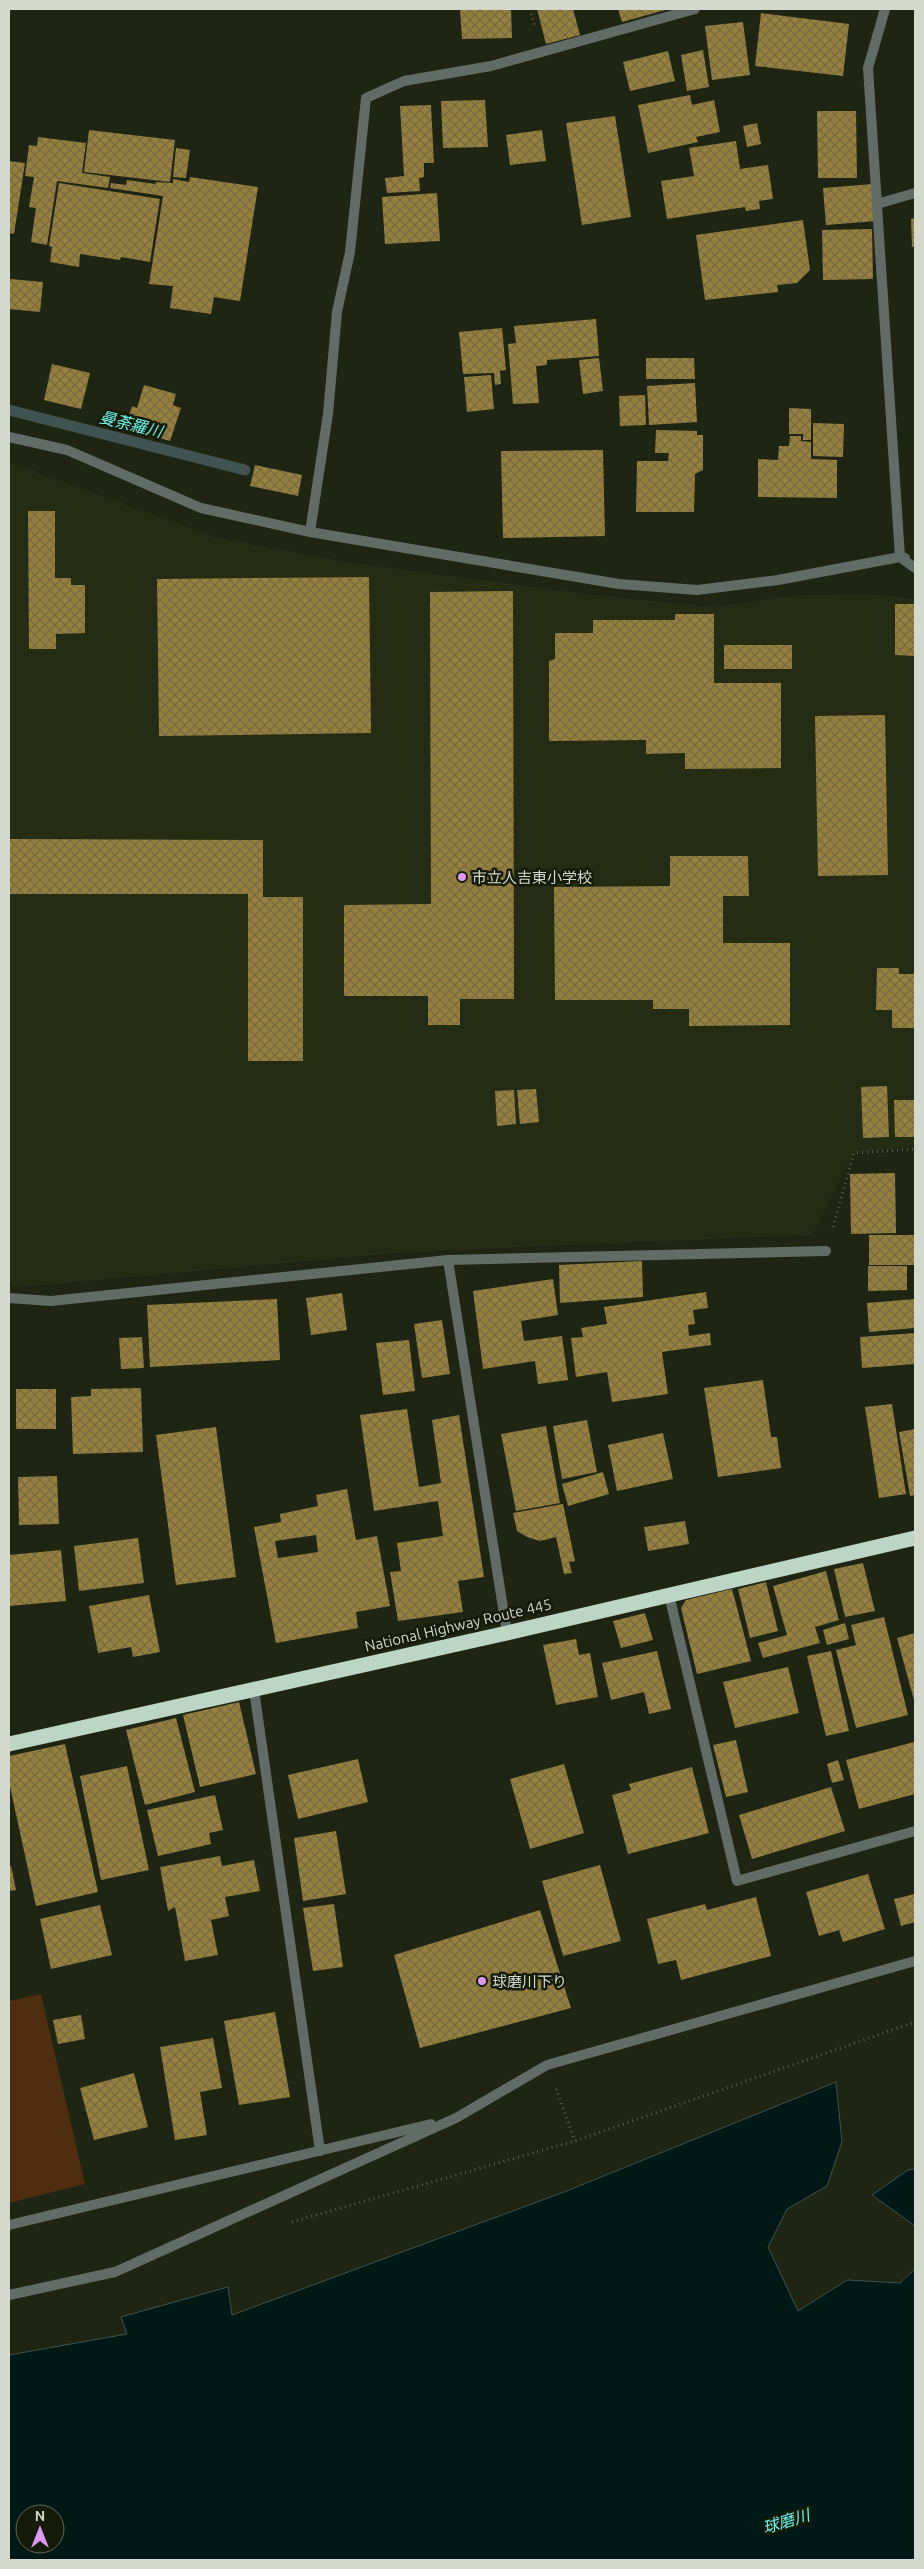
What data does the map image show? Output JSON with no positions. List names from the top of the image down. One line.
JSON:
{"streets":{"highway":["National Highway Route 445"]},"water":["曼荼羅川","球磨川"],"places":["市立人吉東小学校","球磨川下り"],"north":"top"}
